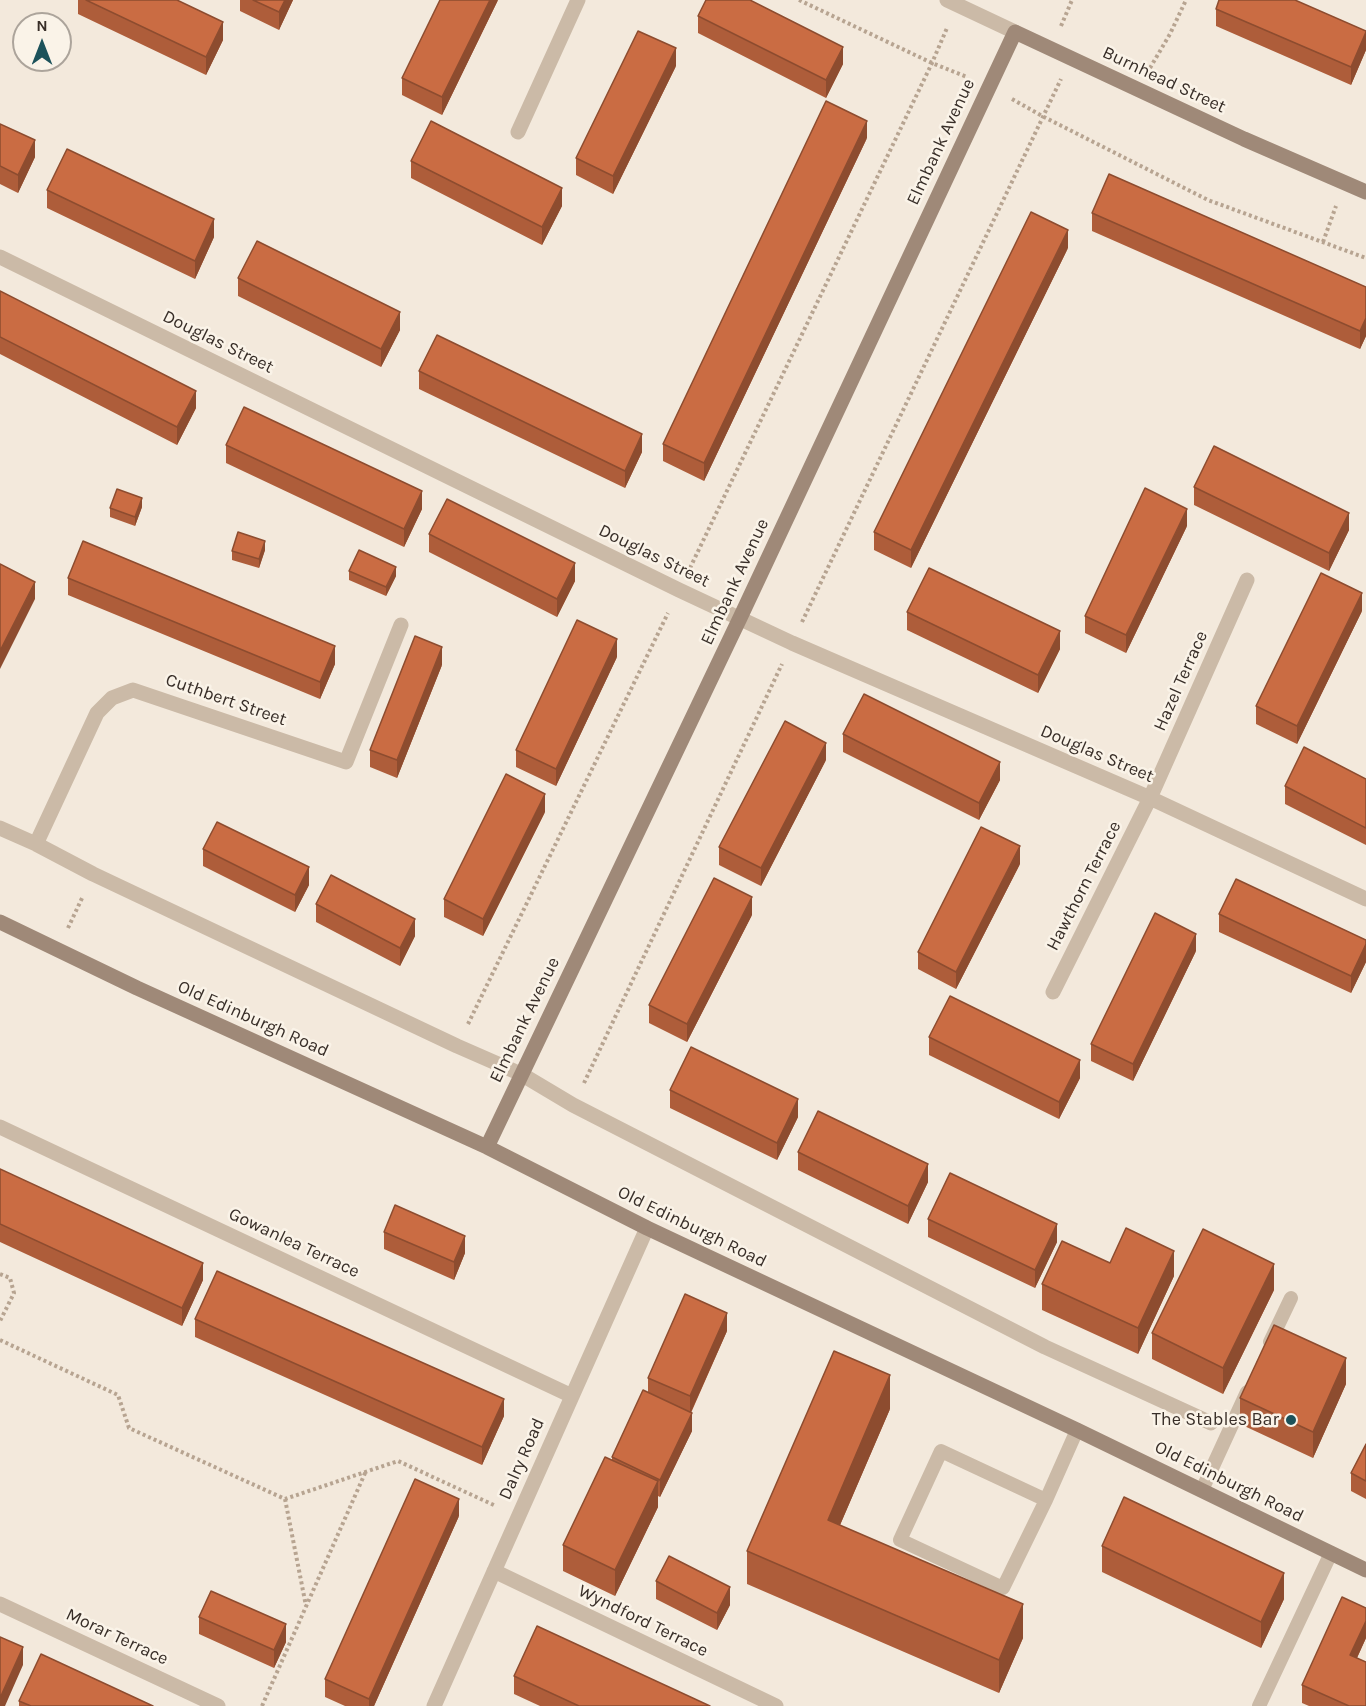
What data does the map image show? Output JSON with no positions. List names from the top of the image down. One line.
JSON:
{"streets":{"street":["Burnhead Street","Elmbank Avenue","Douglas Street","Hazel Terrace","Cuthbert Street","Hawthorn Terrace","Old Edinburgh Road","Gowanlea Terrace","Dalry Road","Wyndford Terrace","Morar Terrace"]},"crossings":[["Burnhead Street","Elmbank Avenue"],["Elmbank Avenue","Douglas Street"],["Elmbank Avenue","Old Edinburgh Road"],["Douglas Street","Hazel Terrace"],["Douglas Street","Hawthorn Terrace"],["Hazel Terrace","Hawthorn Terrace"],["Old Edinburgh Road","Dalry Road"],["Gowanlea Terrace","Dalry Road"],["Dalry Road","Wyndford Terrace"]],"places":["The Stables Bar"],"north":"top"}
